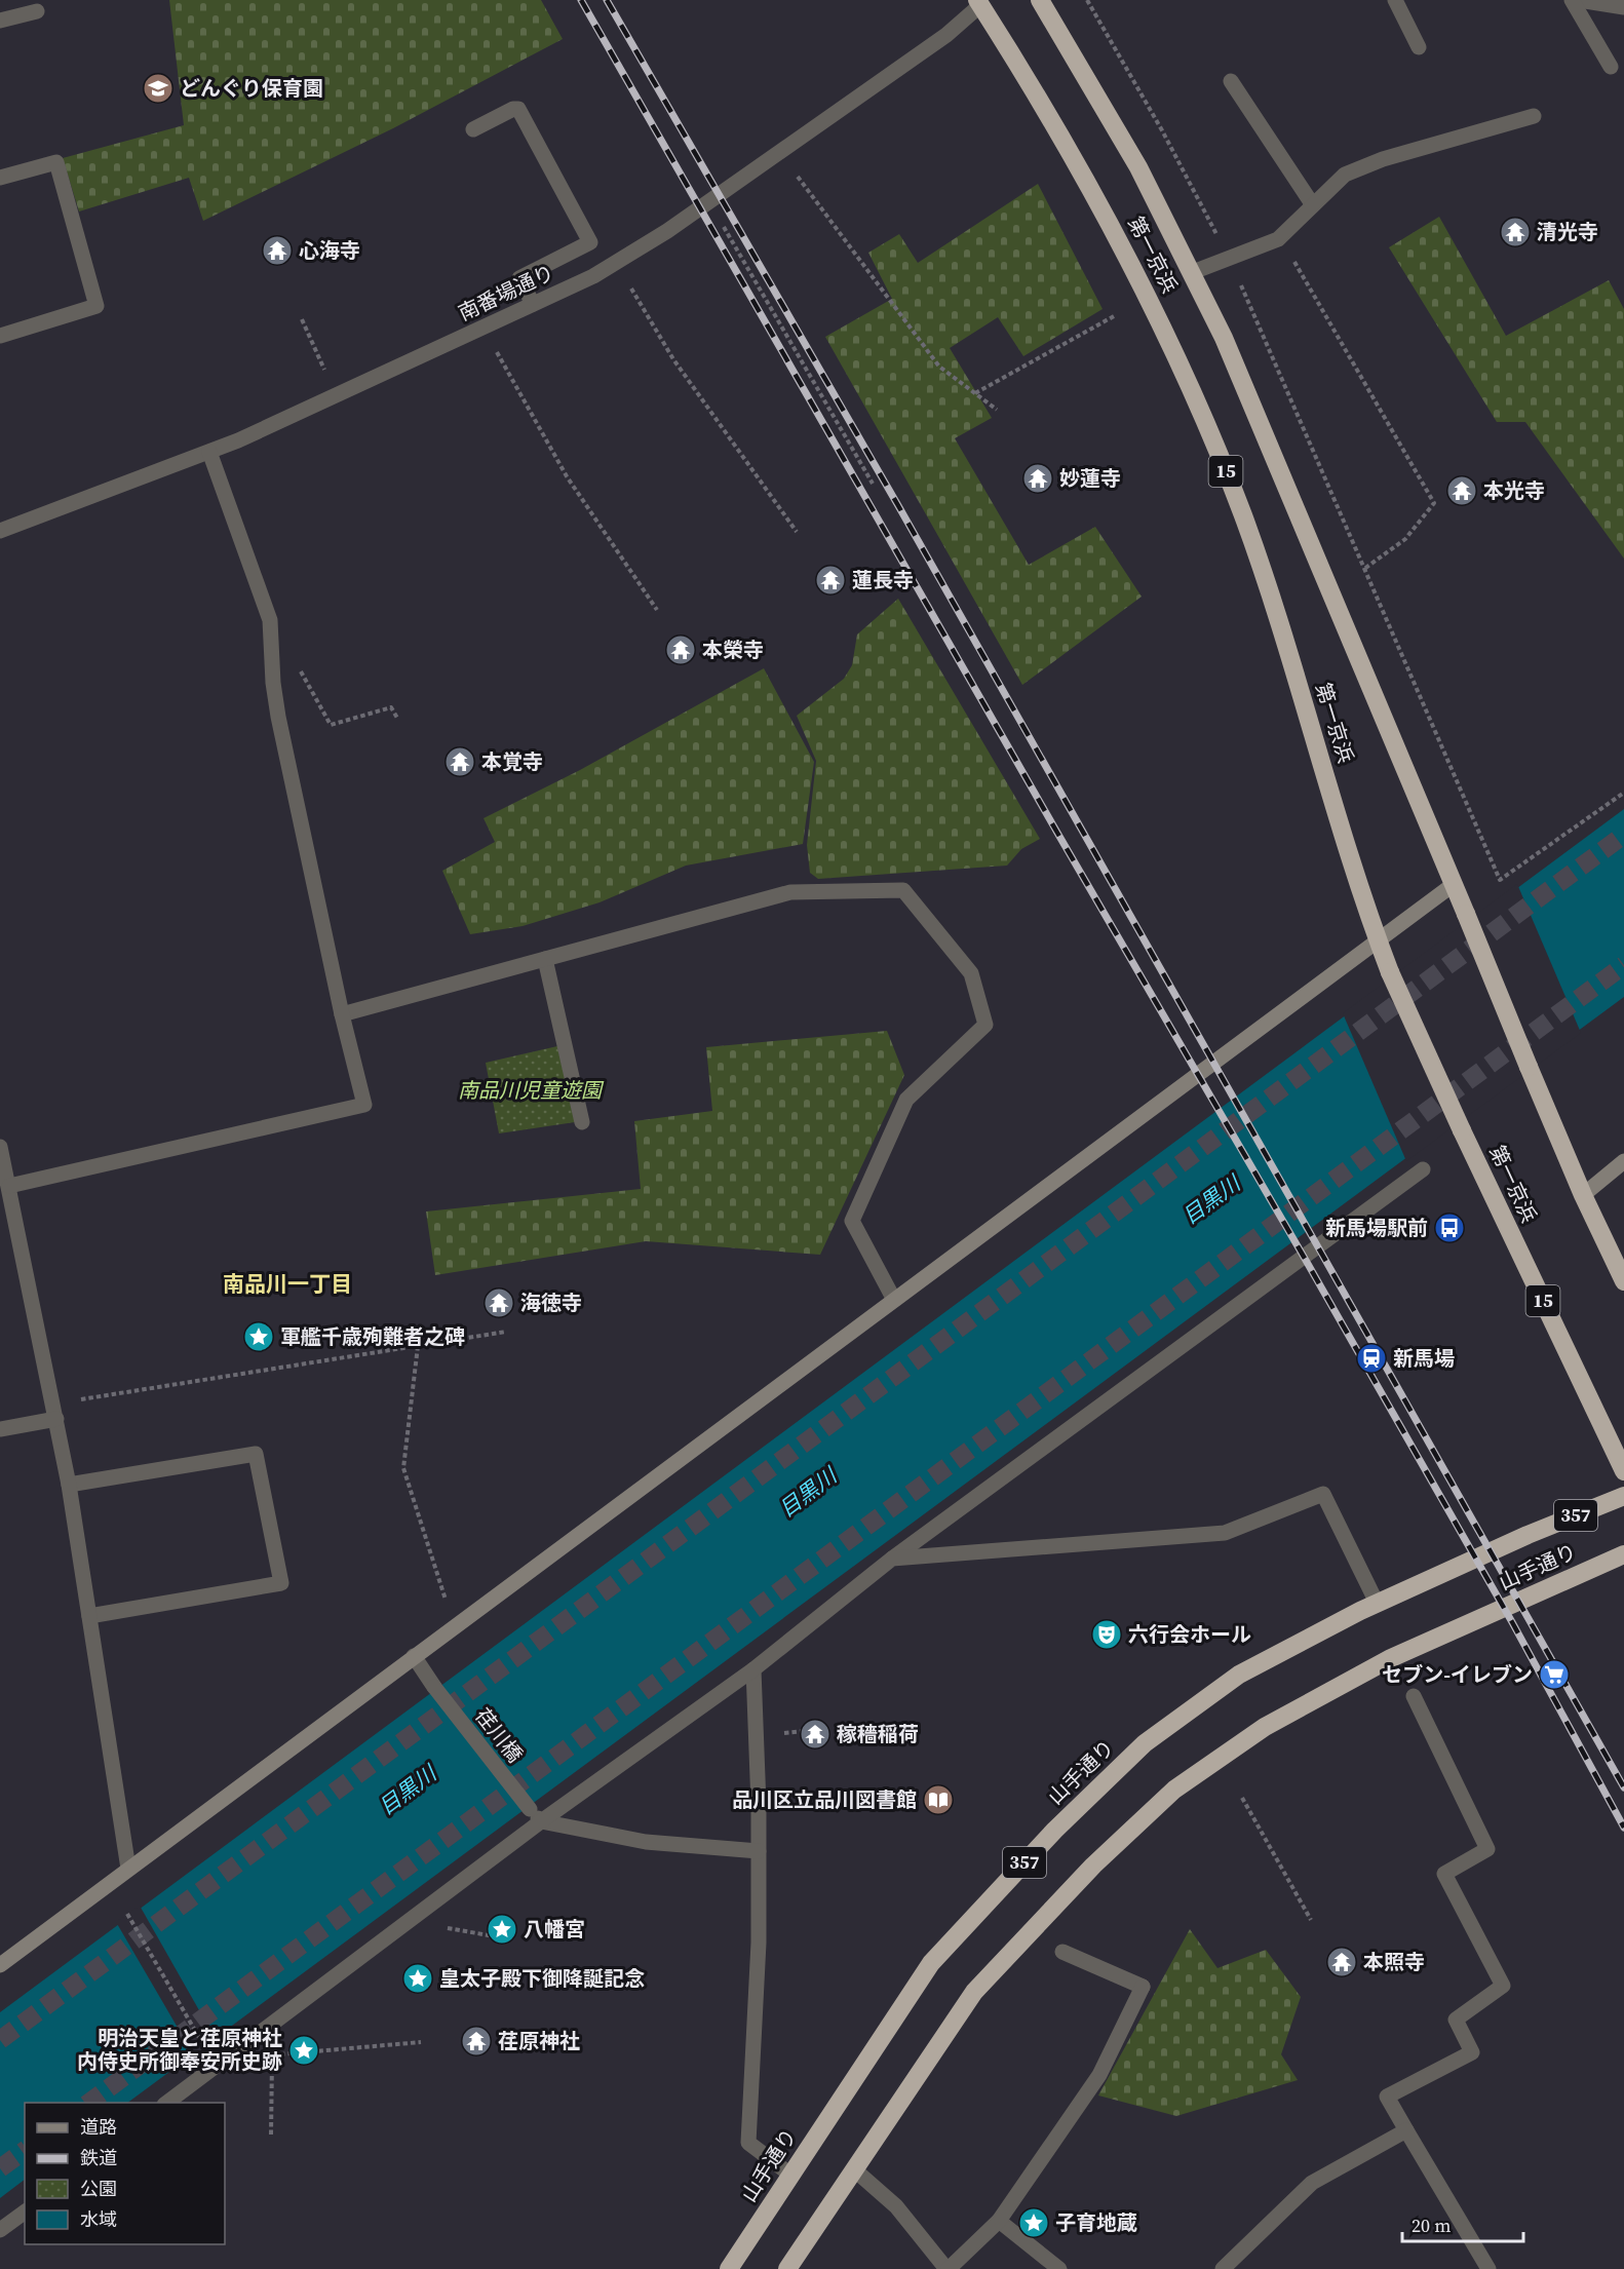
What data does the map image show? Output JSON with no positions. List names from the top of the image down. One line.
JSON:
{"streets":{"highway":["第一京浜","15","357","山手通り"],"street":["南番場通り","荏川橋"]},"crossings":[["第一京浜","南番場通り"]],"districts":["南品川一丁目"],"water":["目黒川"],"parks":["南品川児童遊園"],"places":{"school or university":["どんぐり保育園"],"temple":["清光寺","心海寺","妙蓮寺","本光寺","蓮長寺","本榮寺","本覚寺","海徳寺","稼穡稲荷","本照寺","荏原神社"],"bus stop":["新馬場駅前"],"place":["軍艦千歳殉難者之碑","八幡宮","皇太子殿下御降誕記念","明治天皇と荏原神社 内侍史所御奉安所史跡","子育地蔵"],"station":["新馬場"],"theatre":["六行会ホール"],"supermarket":["セブン-イレブン"],"library":["品川区立品川図書館"]},"legend":["道路","鉄道","公園","水域"],"scale_bar":"20 m"}
